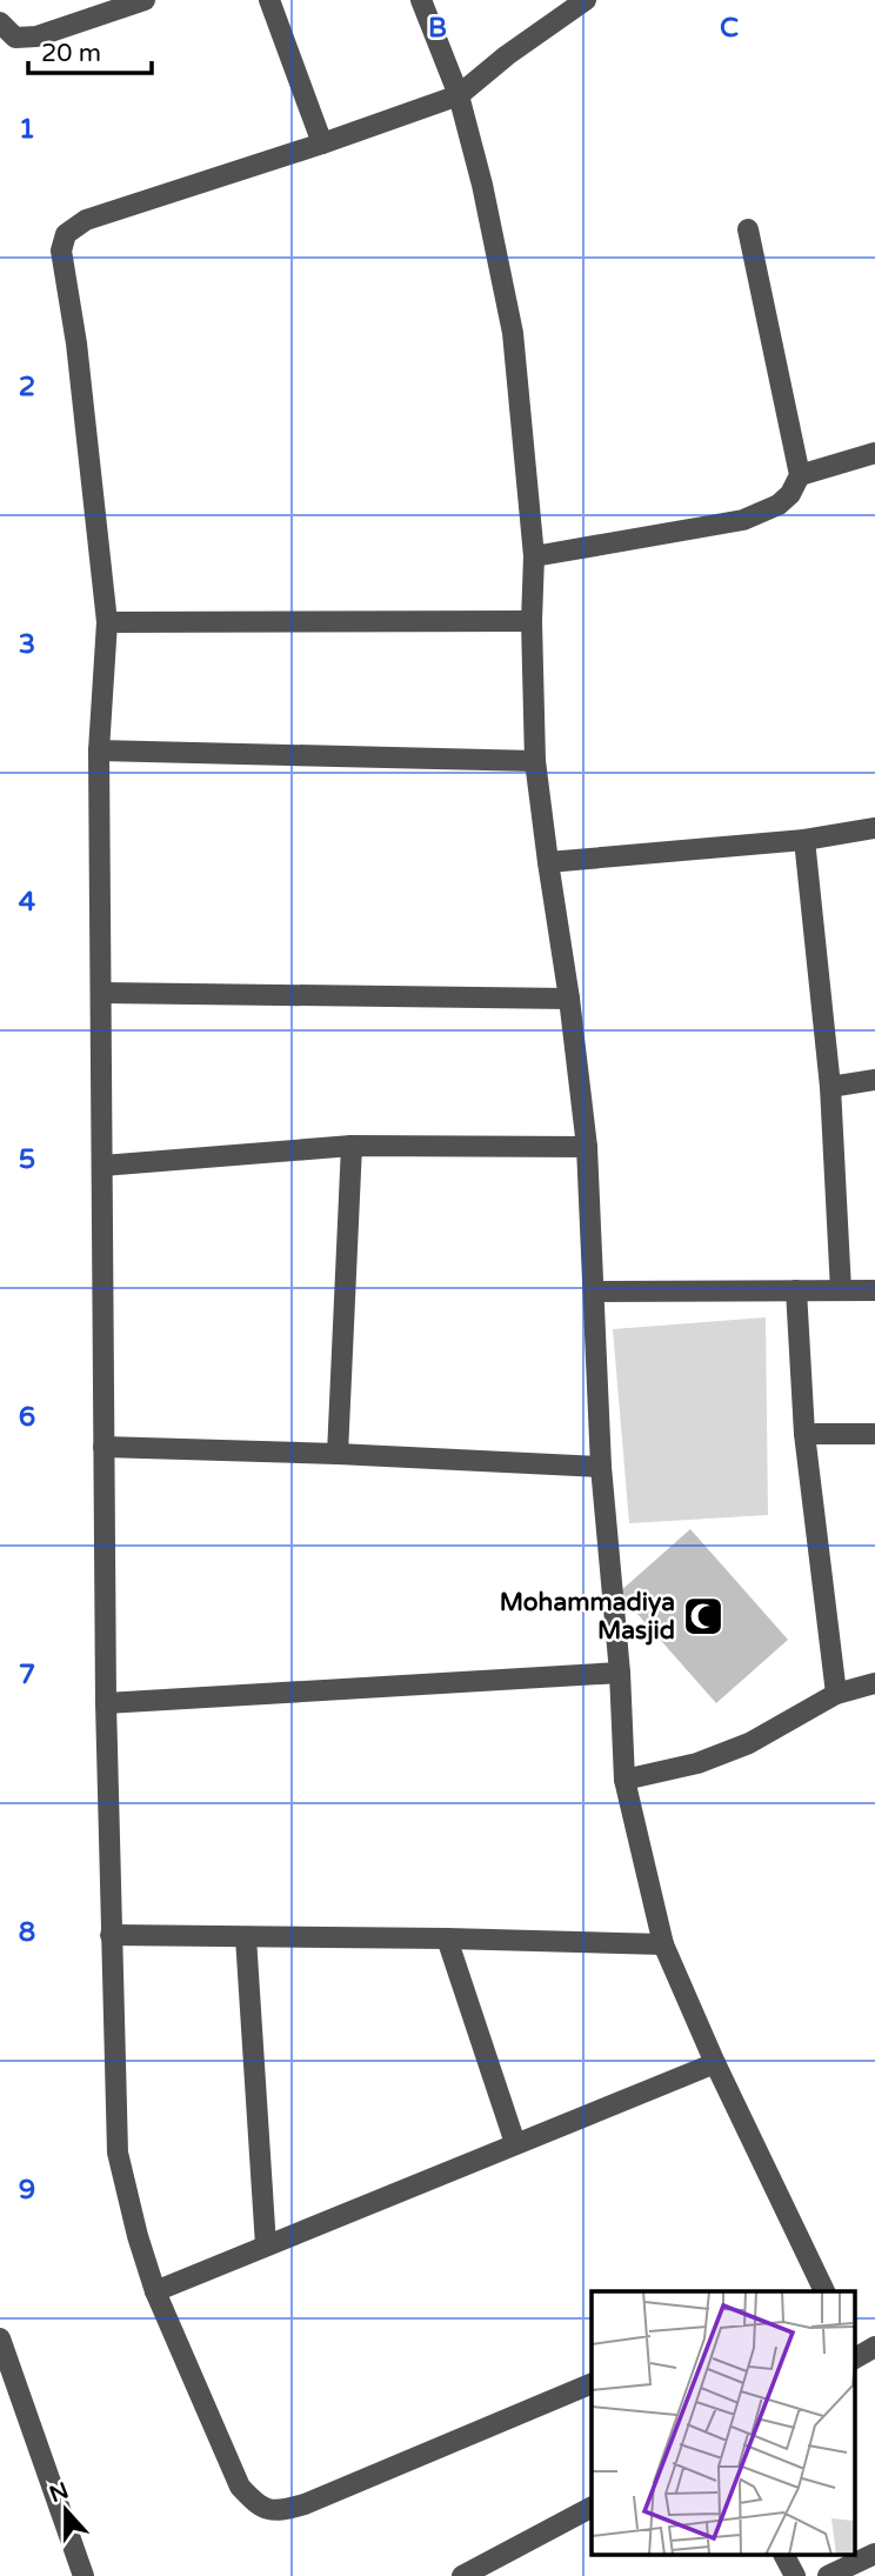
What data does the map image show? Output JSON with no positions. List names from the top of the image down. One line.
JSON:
{"places":{"mosque":["Mohammadiya Masjid"]},"scale_bar":"20 m","north":"top","grid":{"columns":["B","C"],"rows":["1","2","3","4","5","6","7","8","9"]}}
